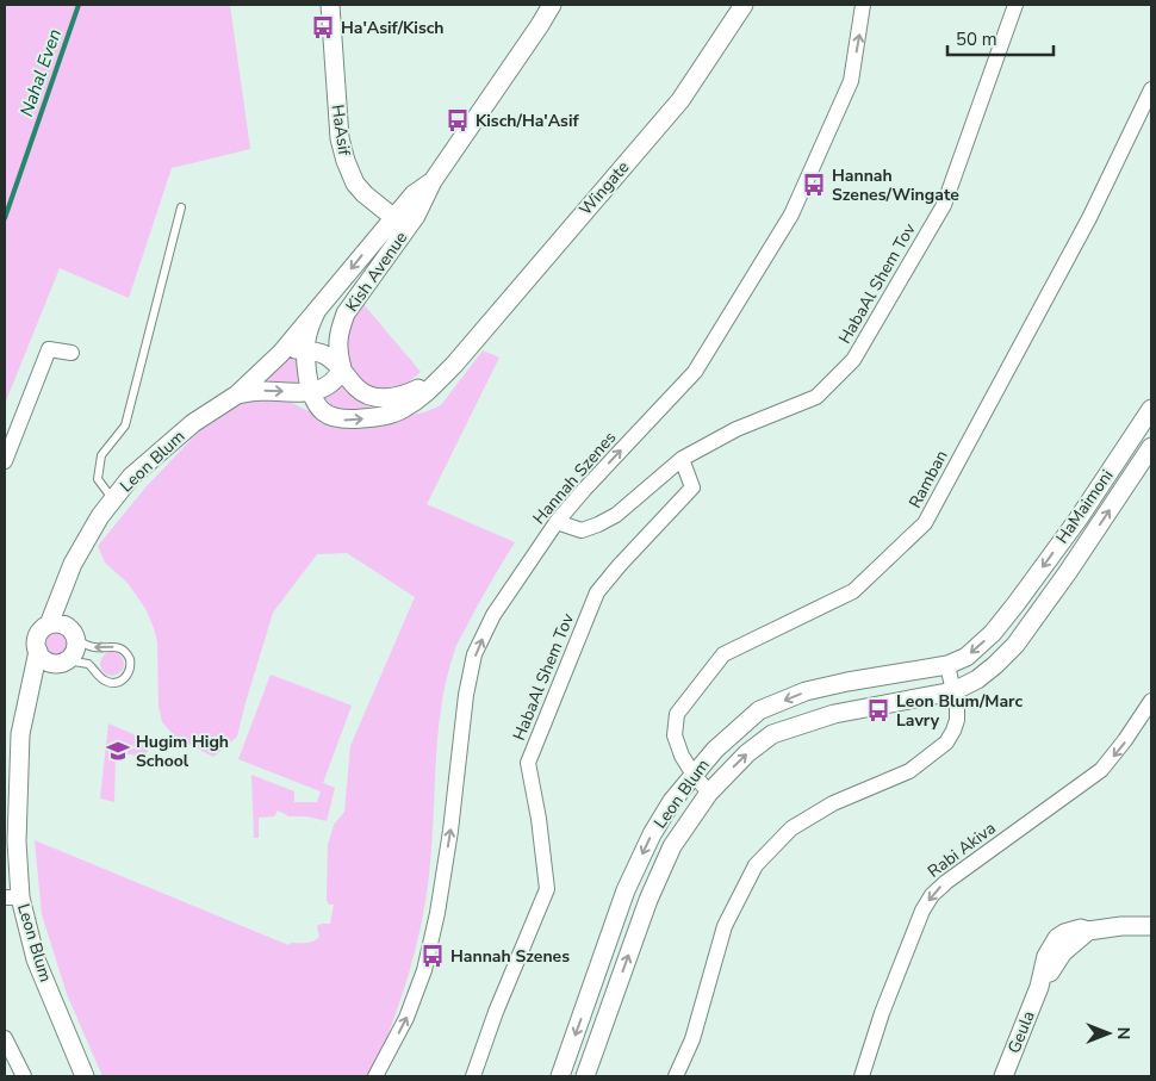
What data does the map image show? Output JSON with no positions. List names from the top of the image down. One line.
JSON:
{"streets":{"street":["HaAsif","Wingate","Kish Avenue","HabaAl Shem Tov","Leon Blum","Hannah Szenes","Ramban","HaMaimoni","Rabi Akiva","Geula"]},"crossings":[["HaAsif","Kish Avenue"],["Wingate","Kish Avenue"],["Wingate","Leon Blum"],["Kish Avenue","Leon Blum"],["HabaAl Shem Tov","Hannah Szenes"],["Leon Blum","Ramban"],["Leon Blum","HaMaimoni"]],"one_way":["Hannah Szenes"],"water":["Nahal Even"],"places":{"bus stop":["Ha'Asif/Kisch","Kisch/Ha'Asif","Hannah Szenes/Wingate","Leon Blum/Marc Lavry","Hannah Szenes"],"school or university":["Hugim High School"]},"scale_bar":"50 m","north":"right"}
